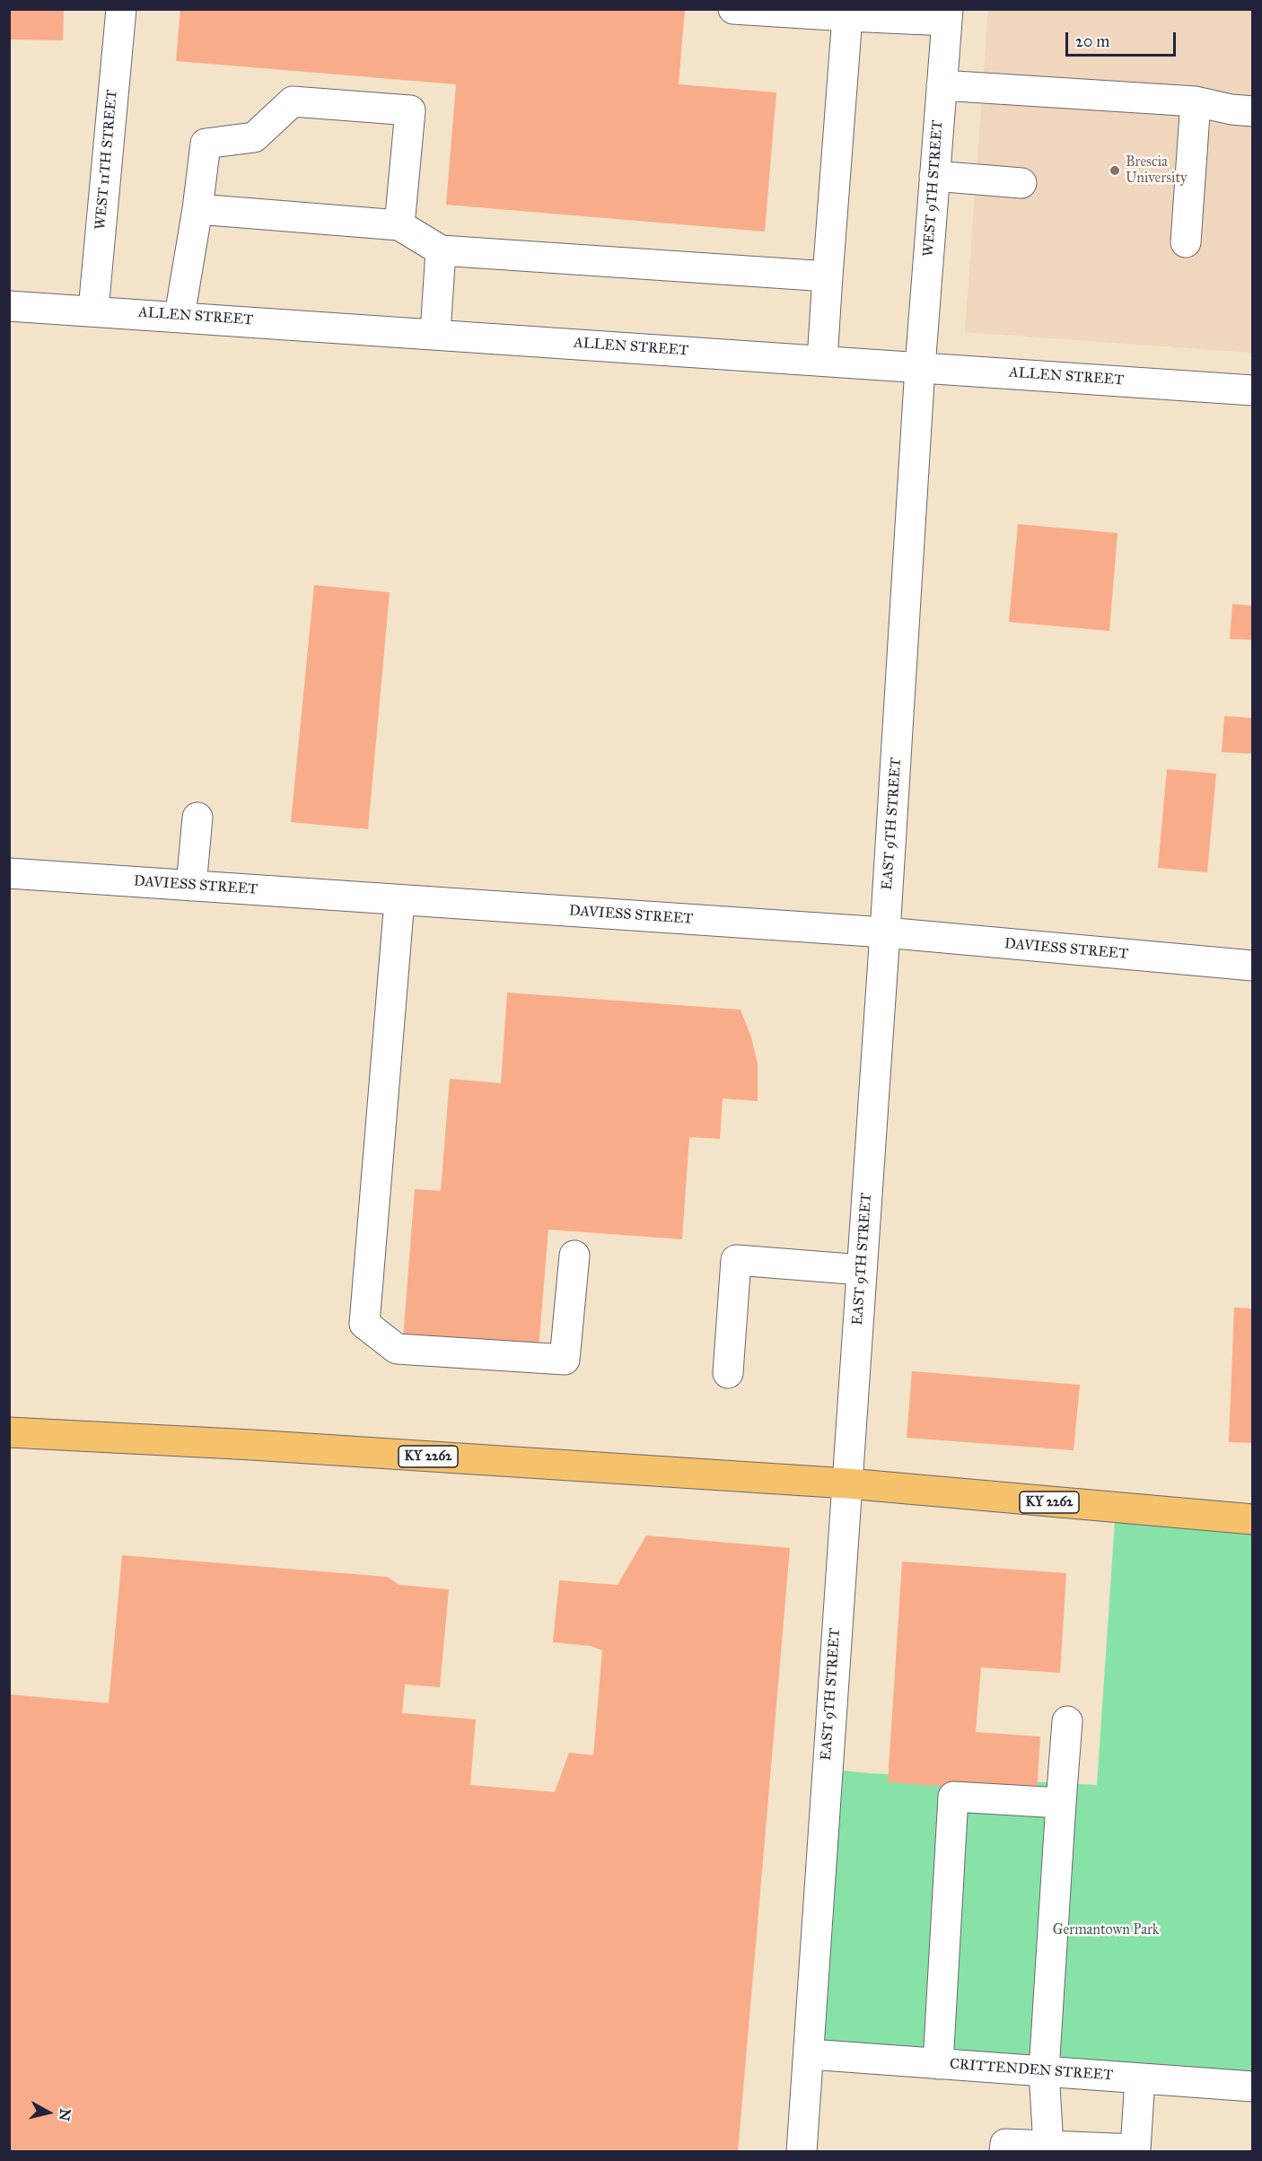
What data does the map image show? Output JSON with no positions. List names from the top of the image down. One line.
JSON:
{"streets":{"main road":["KY 2262"],"street":["WEST 11TH STREET","WEST 9TH STREET","ALLEN STREET","EAST 9TH STREET","DAVIESS STREET","CRITTENDEN STREET"]},"crossings":[["WEST 11TH STREET","ALLEN STREET"],["WEST 9TH STREET","ALLEN STREET"],["WEST 9TH STREET","EAST 9TH STREET"],["ALLEN STREET","EAST 9TH STREET"],["EAST 9TH STREET","DAVIESS STREET"],["EAST 9TH STREET","KY 2262"],["EAST 9TH STREET","CRITTENDEN STREET"]],"parks":["Germantown Park"],"places":["Brescia University"],"scale_bar":"20 m","north":"right"}
